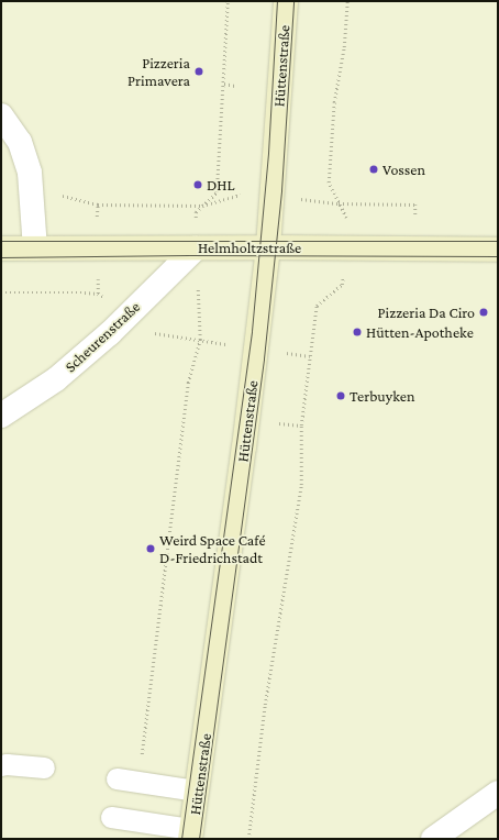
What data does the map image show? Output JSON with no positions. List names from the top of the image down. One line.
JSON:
{"streets":{"main road":["Hüttenstraße","Helmholtzstraße"],"street":["Scheurenstraße"]},"crossings":[["Hüttenstraße","Helmholtzstraße"],["Helmholtzstraße","Scheurenstraße"]],"places":["Pizzeria Primavera","Vossen","DHL","Pizzeria Da Ciro","Hütten-Apotheke","Terbuyken","Weird Space Café D-Friedrichstadt"]}
